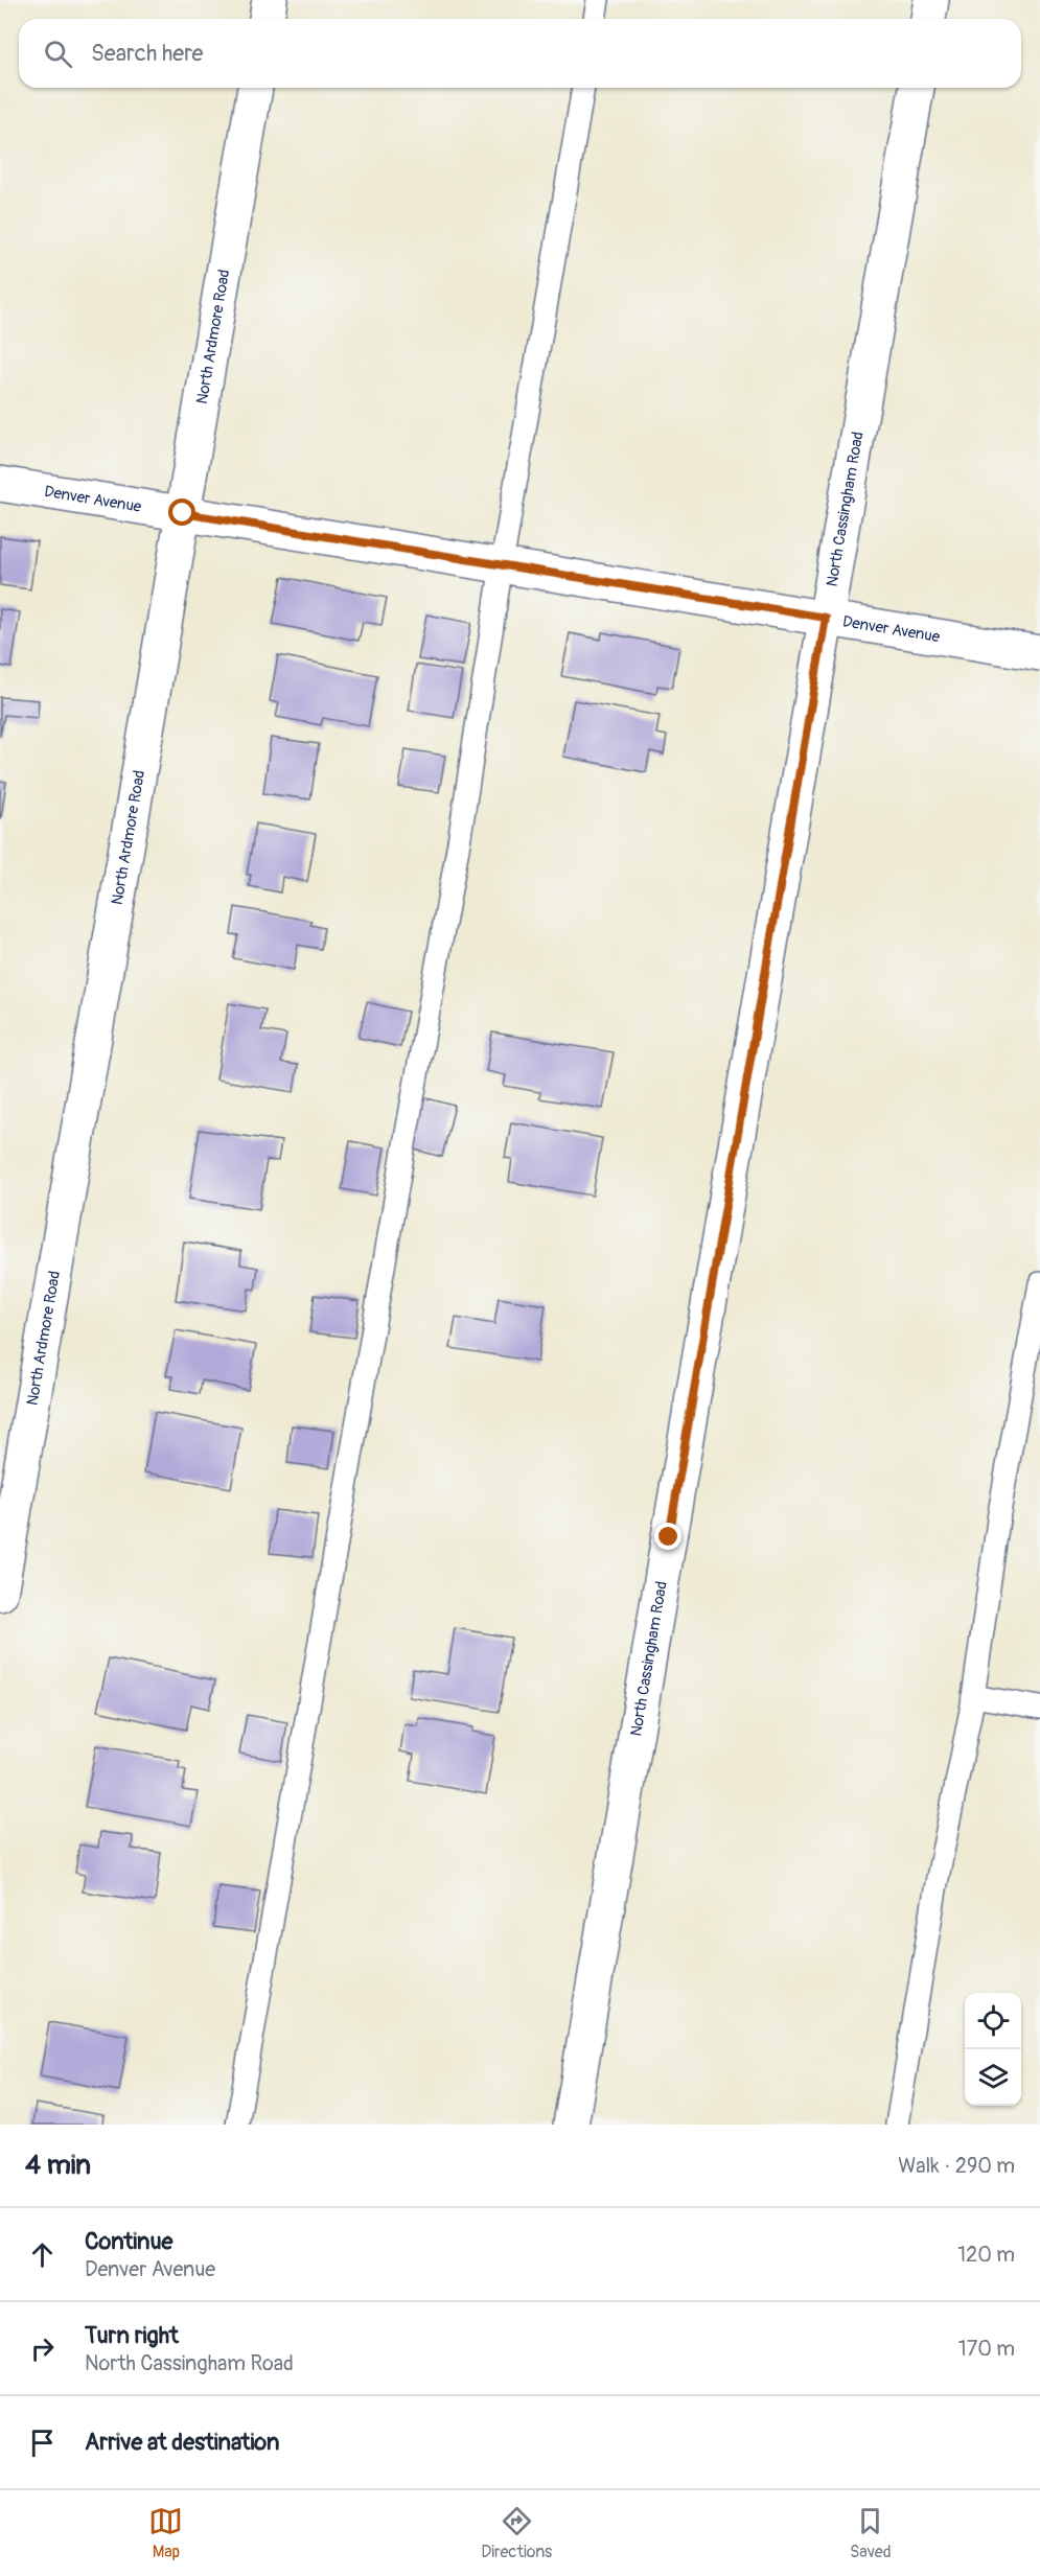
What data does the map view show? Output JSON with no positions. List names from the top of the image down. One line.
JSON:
{"streets":{"street":["North Ardmore Road","Denver Avenue","North Cassingham Road"]},"crossings":[["North Ardmore Road","Denver Avenue"],["Denver Avenue","North Cassingham Road"]],"page":{"search":"Search here","heading":["4 min","Walk · 290 m"],"list":[["Continue","Denver Avenue","120 m"],["Turn right","North Cassingham Road","170 m"],"Arrive at destination"],"nav":["Map","Directions","Saved"]}}
